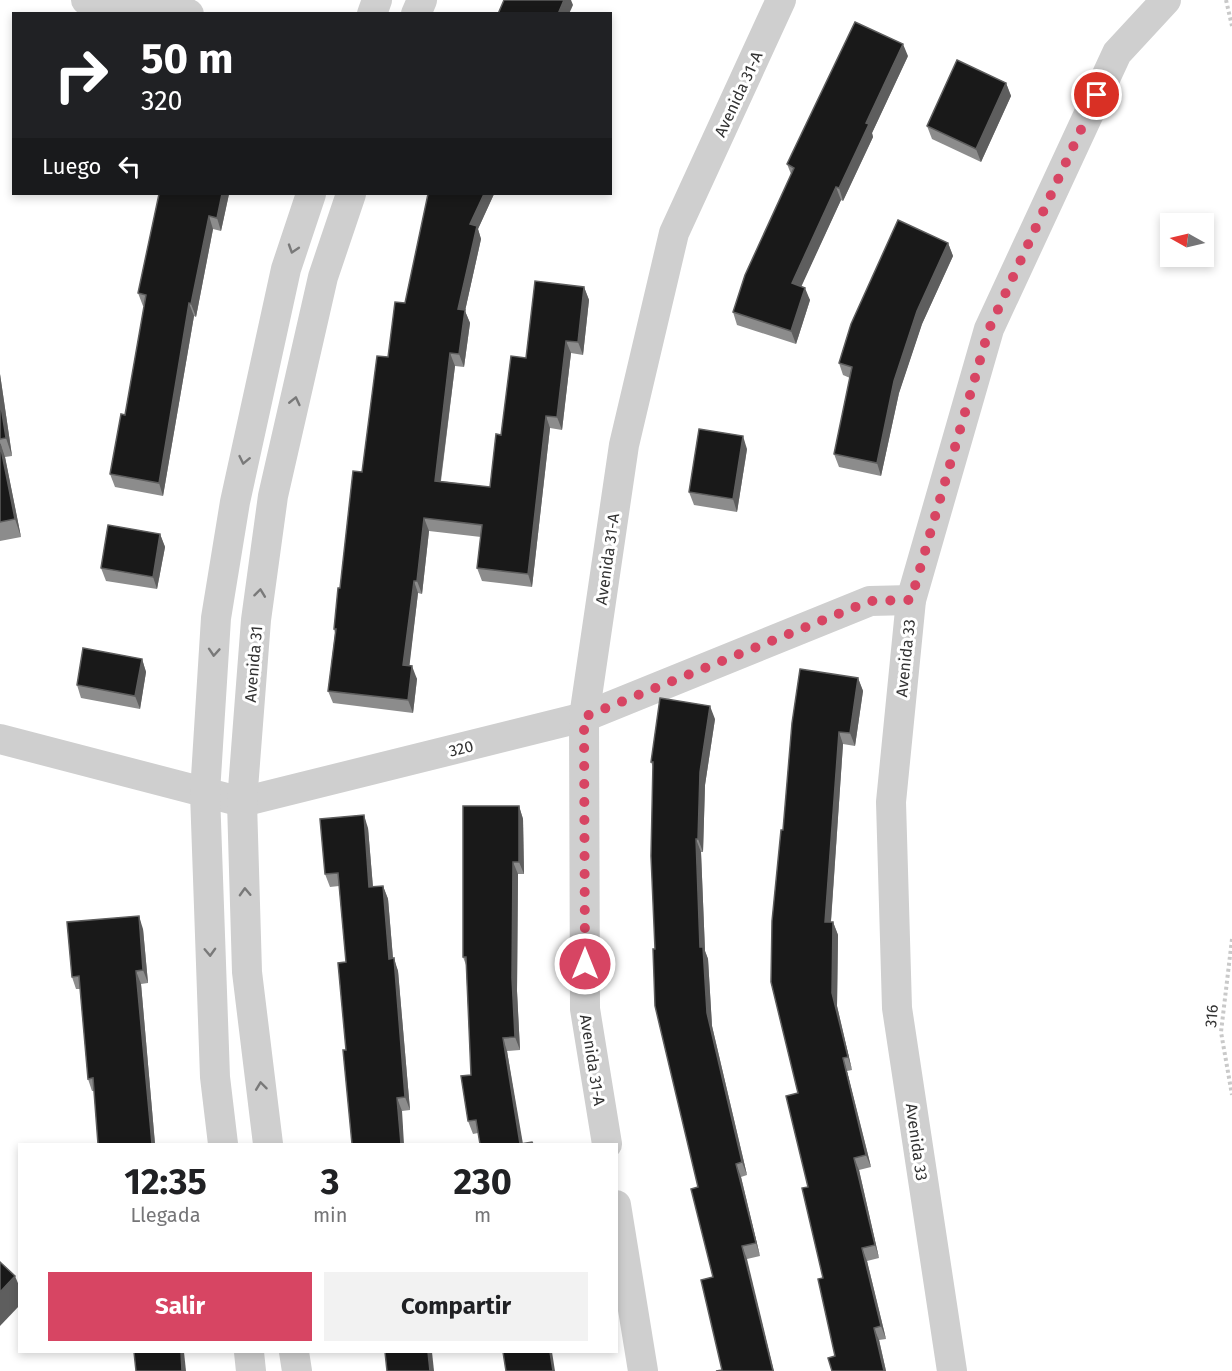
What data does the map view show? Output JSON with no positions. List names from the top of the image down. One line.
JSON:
{"streets":{"street":["Avenida 31-A","Avenida 33","Avenida 31","320"],"path":["316"]},"crossings":[["Avenida 31-A","320"],["Avenida 33","320"],["Avenida 31","320"]],"north":"left","page":{"turn":["50 m","320"],"then":"Luego","eta":["12:35","Llegada","3","min","230","m"],"buttons":["Salir","Compartir"]}}
